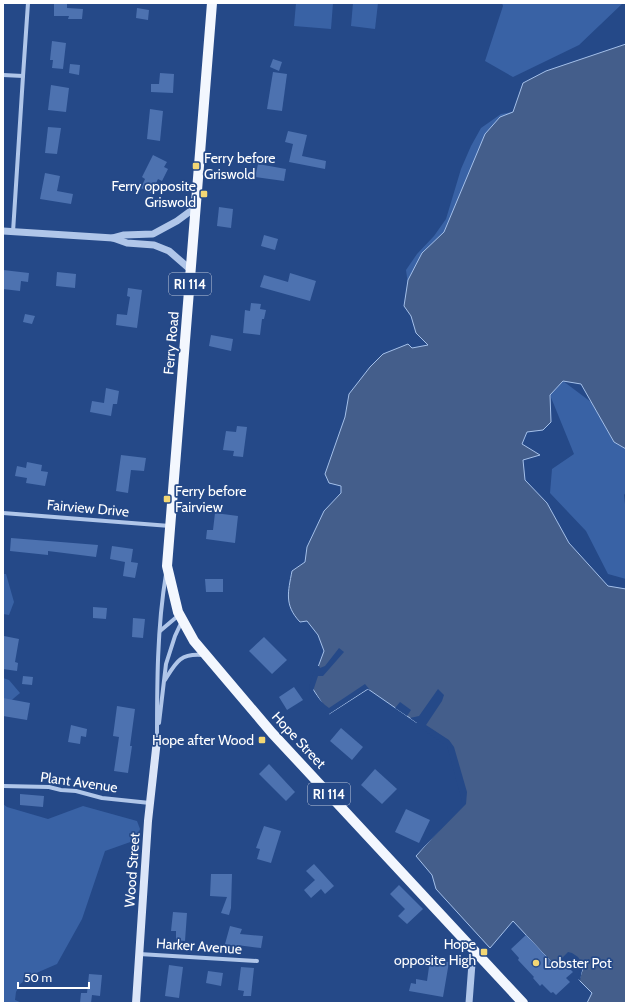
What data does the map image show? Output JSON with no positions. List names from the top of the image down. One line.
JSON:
{"streets":{"main road":["RI 114","Ferry Road","Hope Street","Wood Street"],"street":["Fairview Drive","Plant Avenue","Harker Avenue"]},"crossings":[["Ferry Road","Fairview Drive"],["Ferry Road","Hope Street"],["Ferry Road","Wood Street"],["Hope Street","Wood Street"],["Plant Avenue","Wood Street"],["Wood Street","Harker Avenue"]],"places":{"transit":["Ferry before Griswold","Ferry opposite Griswold","Ferry before Fairview","Hope after Wood","Hope opposite High"],"other":["Lobster Pot"]},"scale_bar":"50 m"}
